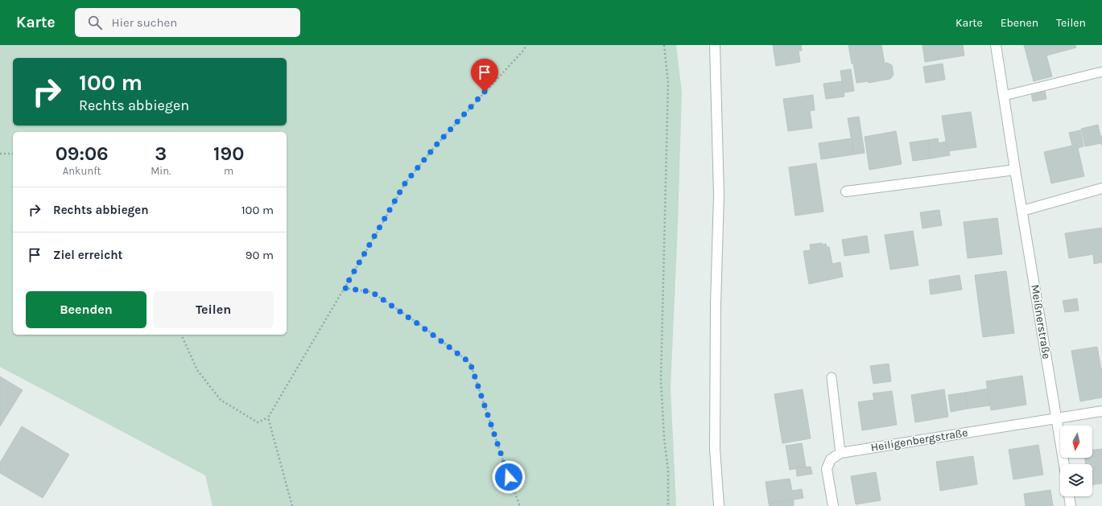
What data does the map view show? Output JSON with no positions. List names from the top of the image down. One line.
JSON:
{"streets":{"street":["Meißnerstraße","Heiligenbergstraße"]},"crossings":[["Meißnerstraße","Heiligenbergstraße"]],"north":"bottom","page":{"header":"Karte","search":"Hier suchen","nav":["Karte","Ebenen","Teilen"],"turn":["100 m","Rechts abbiegen"],"eta":["09:06","Ankunft","3","Min.","190","m"],"list":[{"name":"Rechts abbiegen","value":"100 m"},{"name":"Ziel erreicht","value":"90 m"}],"buttons":["Beenden","Teilen"]}}
